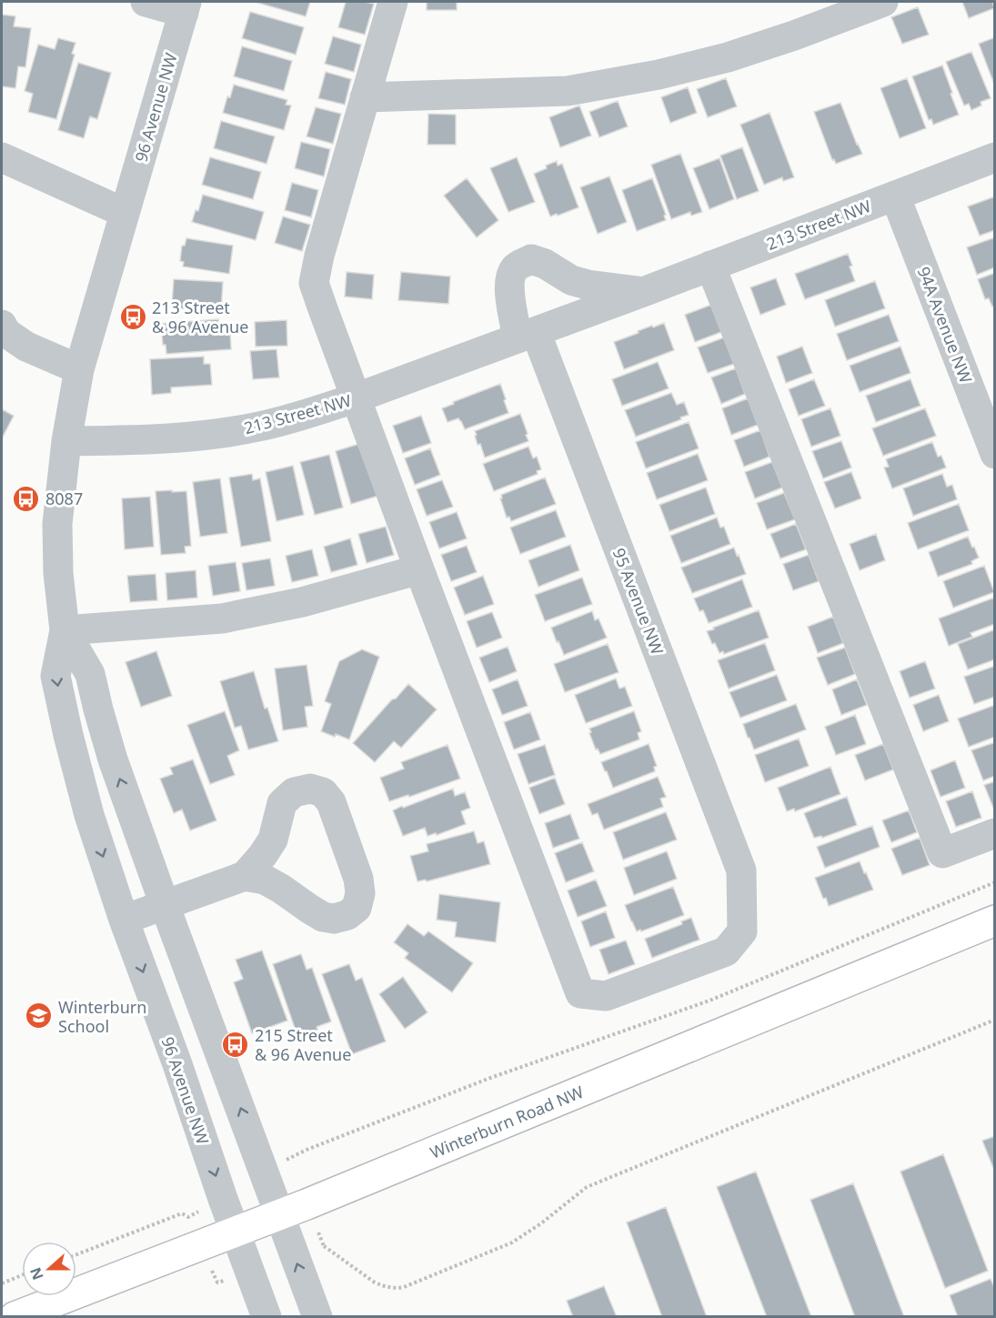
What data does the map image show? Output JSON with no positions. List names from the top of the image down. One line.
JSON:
{"streets":{"main road":["Winterburn Road NW"],"street":["96 Avenue NW","213 Street NW","94A Avenue NW","95 Avenue NW"]},"crossings":[["96 Avenue NW","213 Street NW"],["96 Avenue NW","Winterburn Road NW"],["213 Street NW","94A Avenue NW"],["213 Street NW","95 Avenue NW"]],"places":{"bus stop":["213 Street & 96 Avenue","8087","215 Street & 96 Avenue"],"school or university":["Winterburn School"]},"north":"left"}
